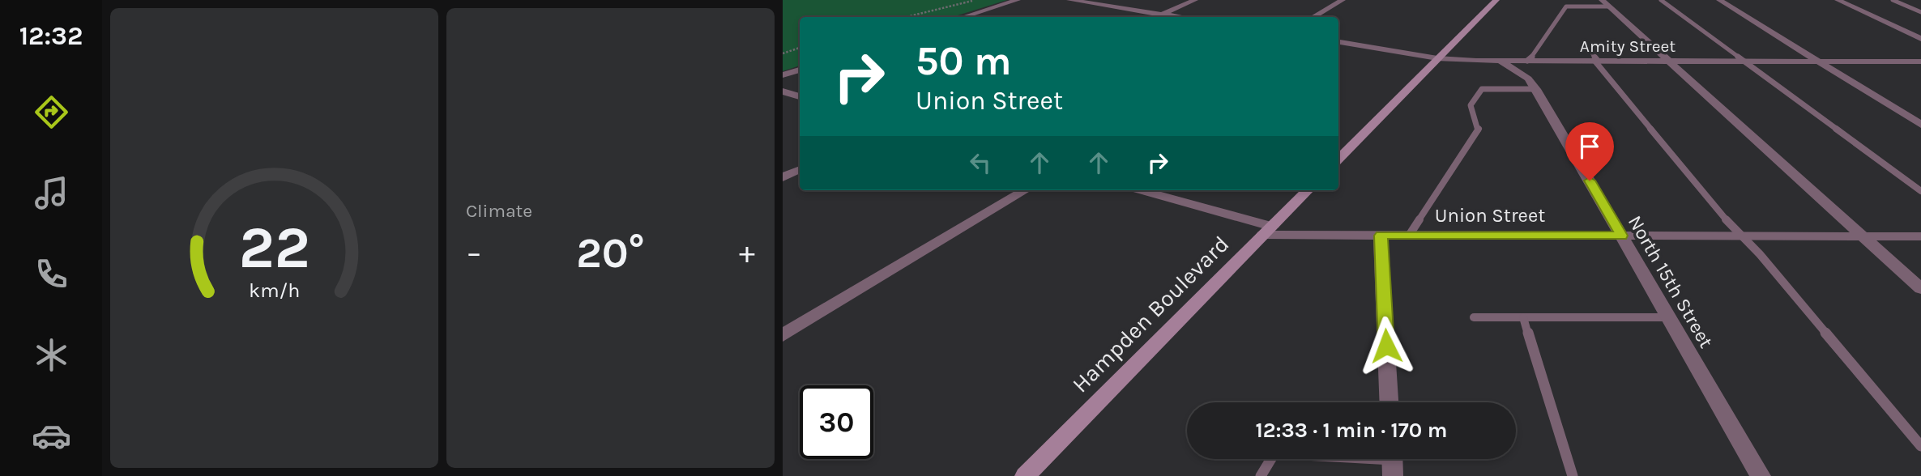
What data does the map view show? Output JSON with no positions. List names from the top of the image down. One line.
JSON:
{"streets":{"main road":["Hampden Boulevard"],"street":["Amity Street","Union Street","North 15th Street"]},"crossings":[["Amity Street","North 15th Street"],["Union Street","North 15th Street"],["Union Street","Hampden Boulevard"]],"page":{"tabs":"12:32","tile":"Climate","turn":["50 m","Union Street"],"heat":["−","20°","+"],"limit":"30","trip":"12:33 · 1 min · 170 m","gauge":["22","km/h"]}}
